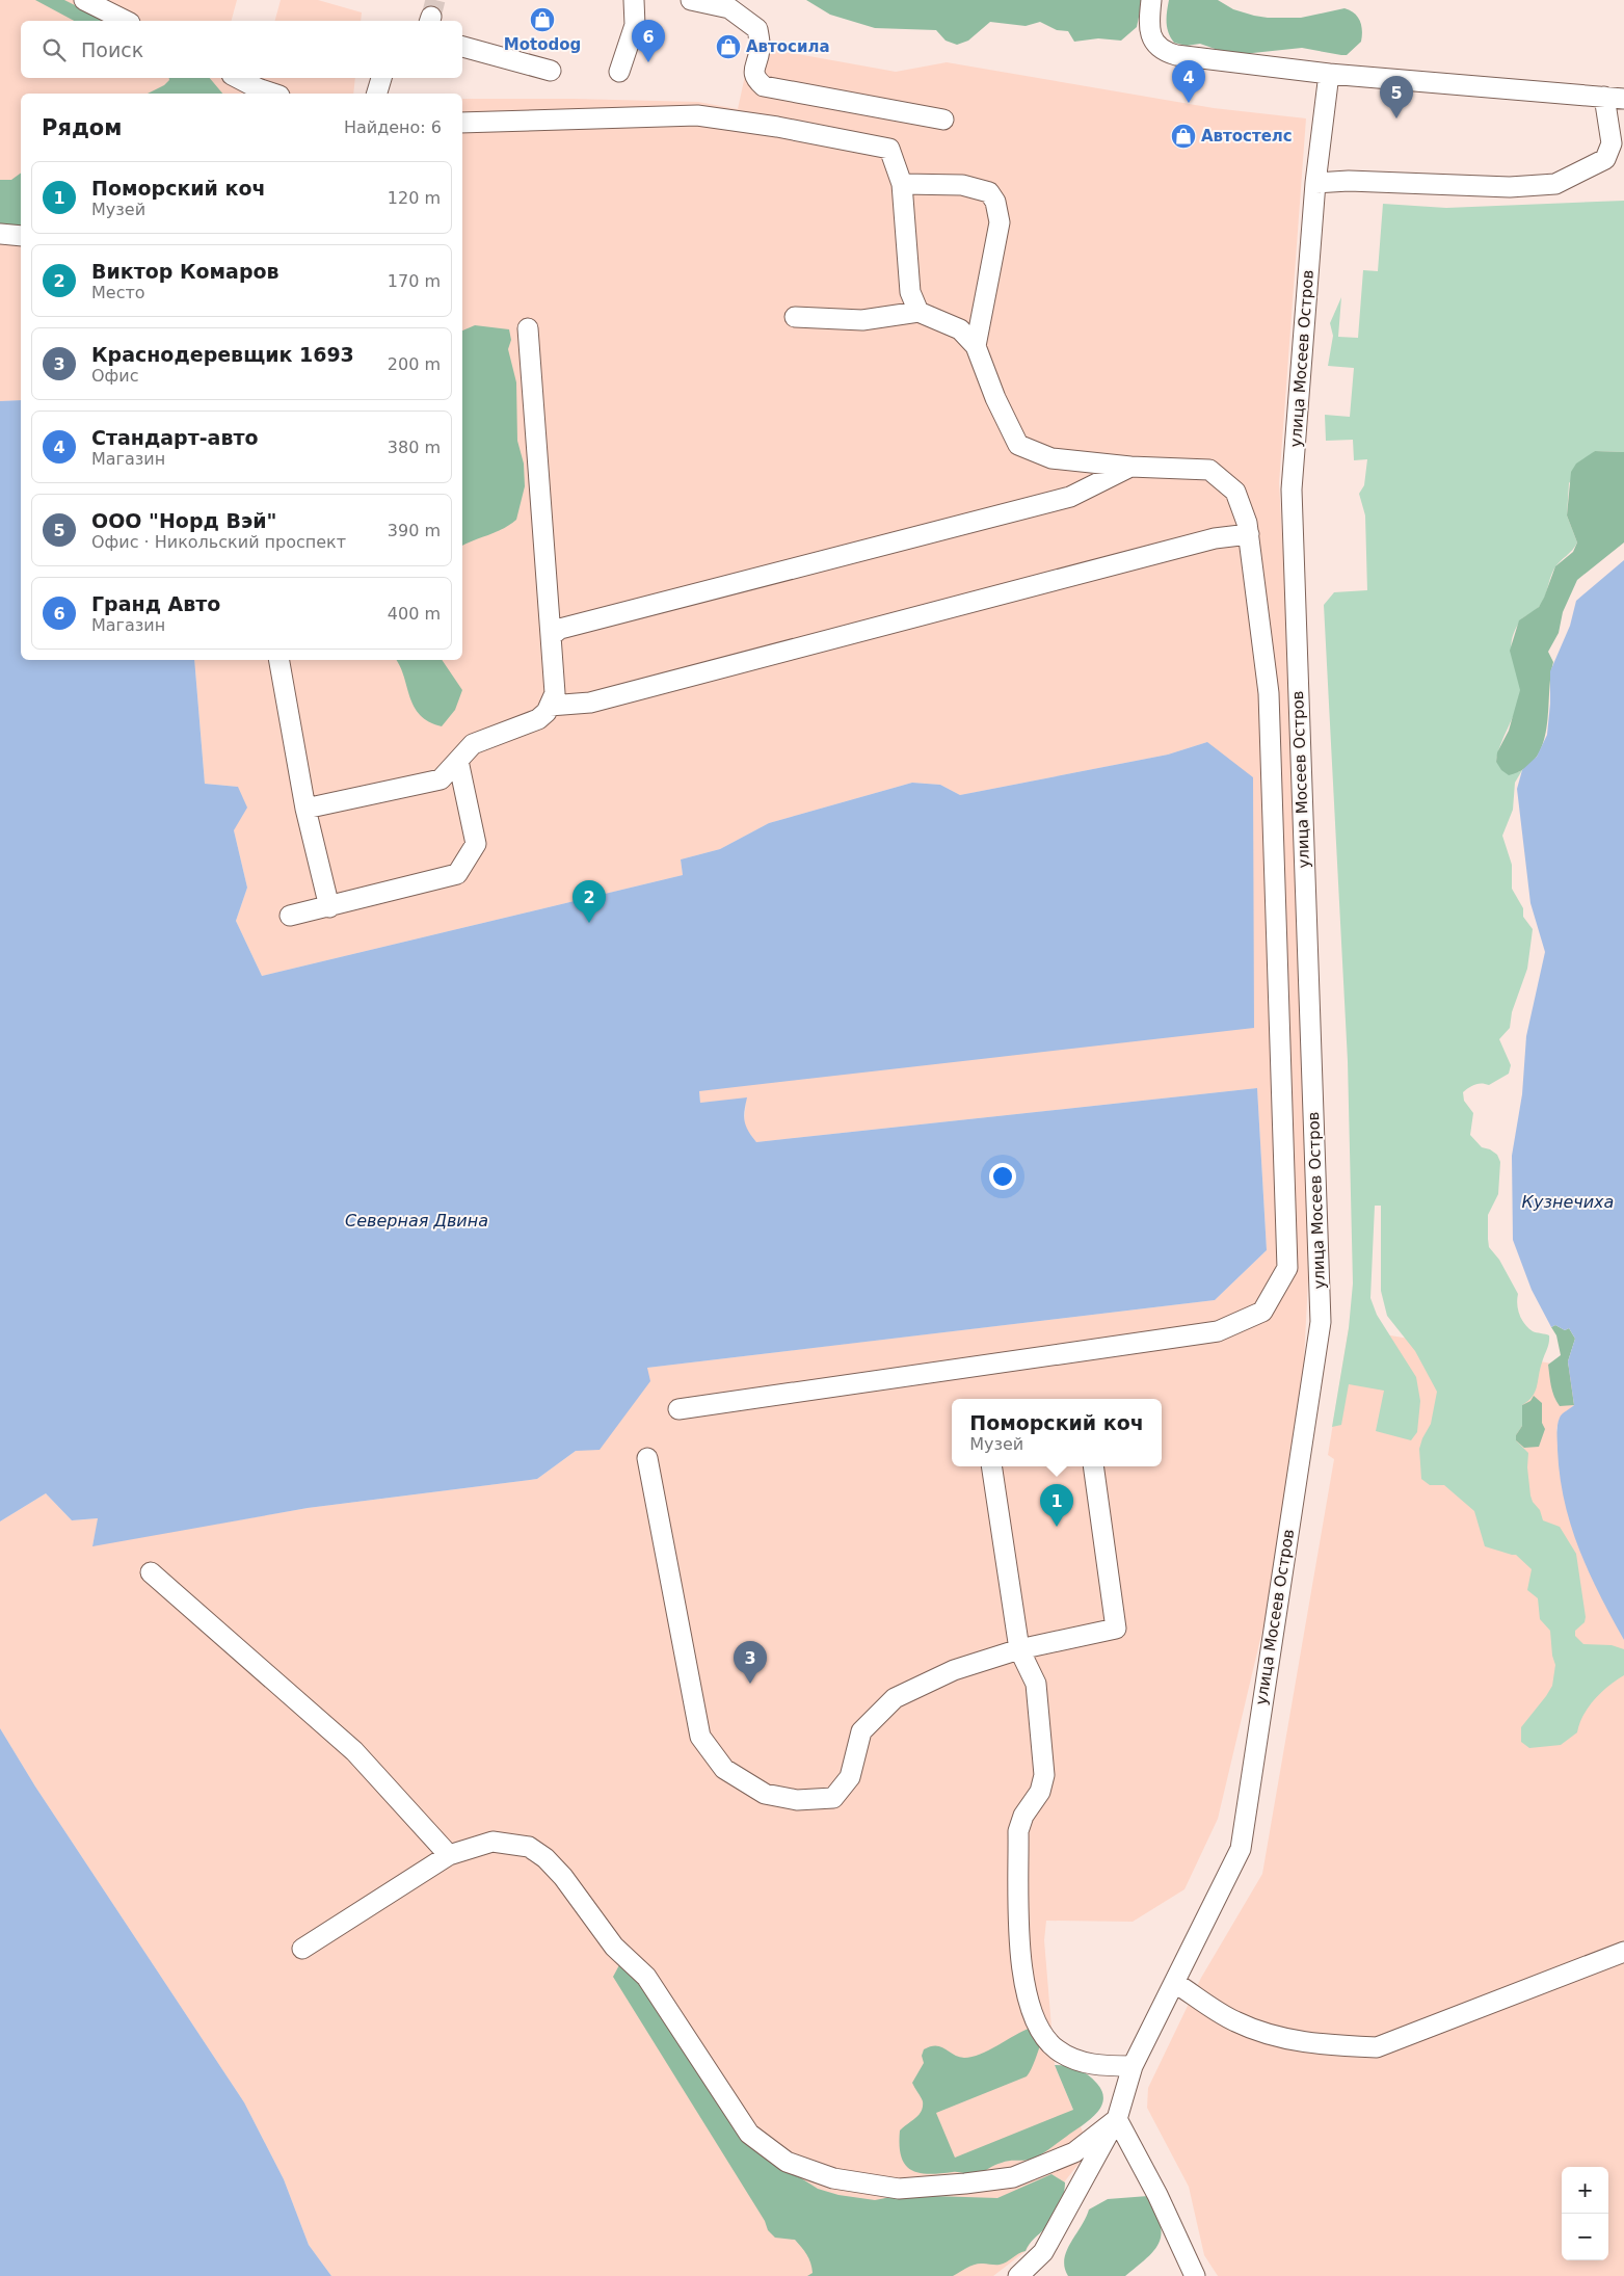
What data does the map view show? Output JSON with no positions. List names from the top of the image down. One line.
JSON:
{"streets":{"street":["улица Мосеев Остров"]},"water":["Кузнечиха","Северная Двина"],"places":{"shop":["Motodog","Автосила","Автостелс"]},"page":{"pins":["6","4","5","2","1","3"],"search":"Поиск","heading":["Рядом","Найдено: 6"],"list":[{"mark":"1","name":"Поморский коч","note":"Музей","value":"120 m"},{"mark":"2","name":"Виктор Комаров","note":"Место","value":"170 m"},{"mark":"3","name":"Краснодеревщик 1693","note":"Офис","value":"200 m"},{"mark":"4","name":"Стандарт-авто","note":"Магазин","value":"380 m"},{"mark":"5","name":"ООО \"Норд Вэй\"","note":"Офис · Никольский проспект","value":"390 m"},{"mark":"6","name":"Гранд Авто","note":"Магазин","value":"400 m"}],"popup":["Поморский коч","Музей"],"map_buttons":["+","−"]}}
